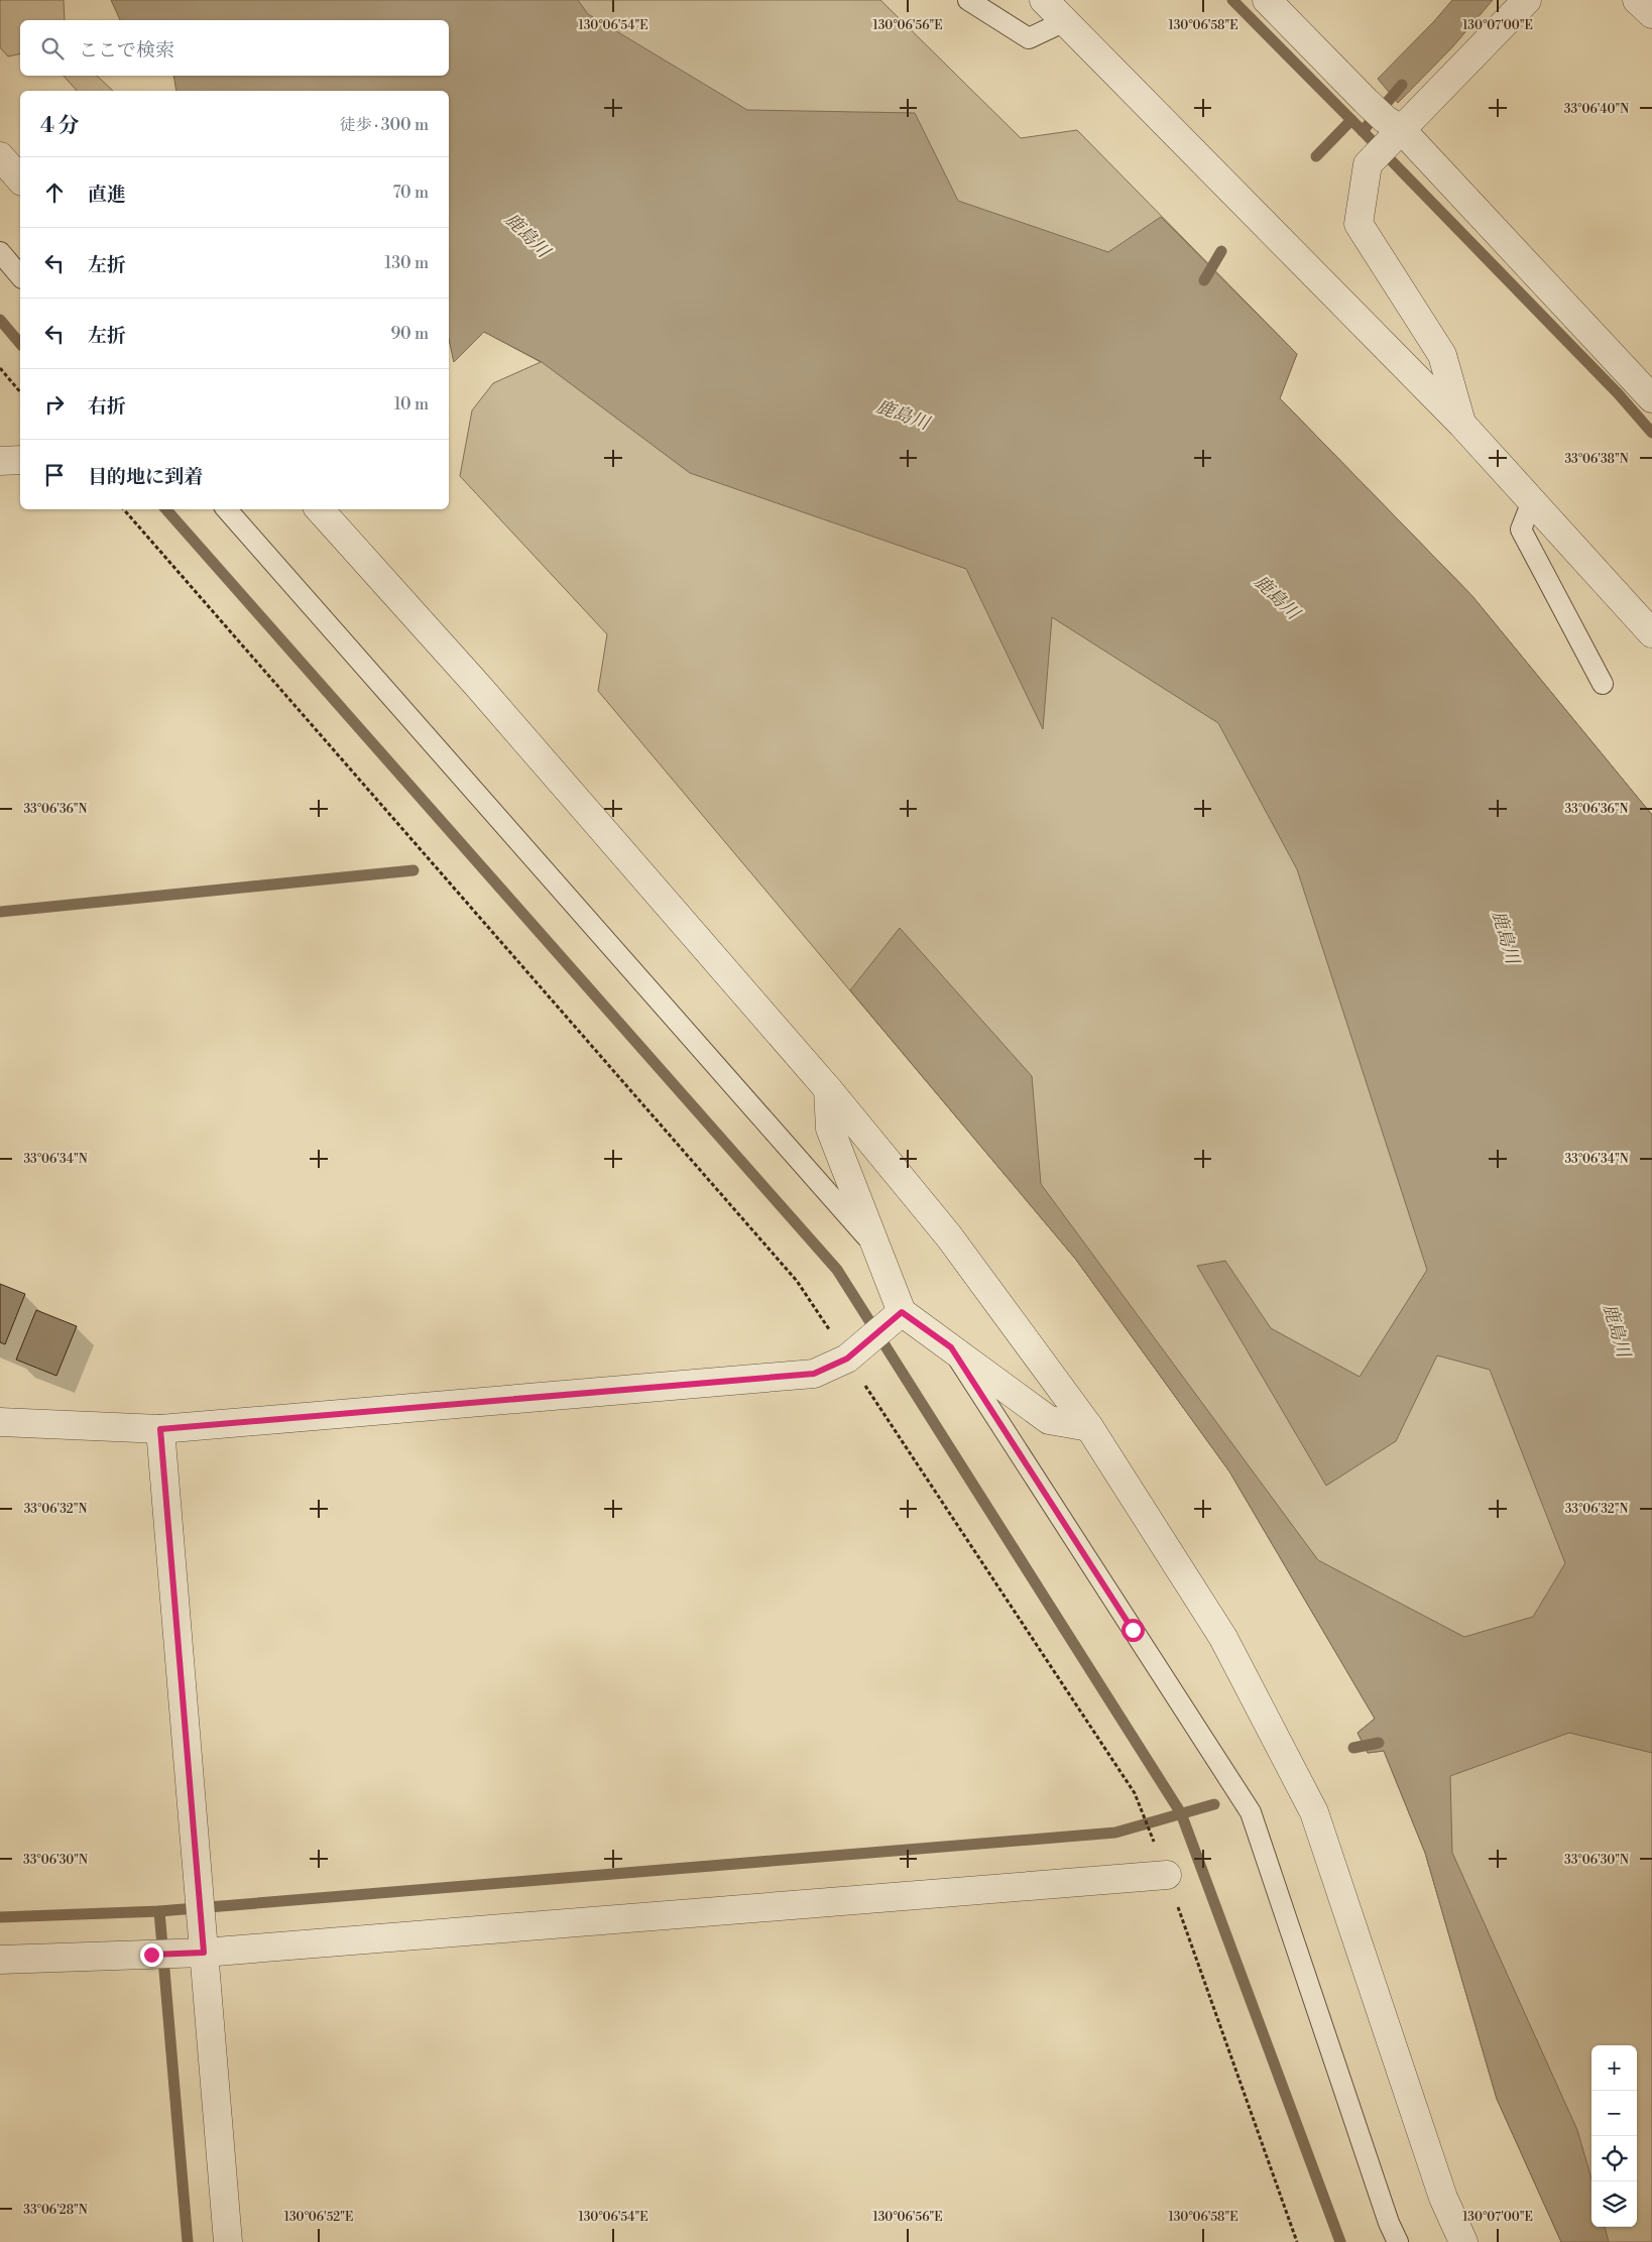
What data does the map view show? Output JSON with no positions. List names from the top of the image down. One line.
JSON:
{"water":["鹿島川"],"page":{"search":"ここで検索","heading":["4 分","徒歩 · 300 m"],"list":[["直進","70 m"],["左折","130 m"],["左折","90 m"],["右折","10 m"],"目的地に到着"],"map_buttons":["+","−"]},"coordinates":["130°06'54\"E","130°06'56\"E","130°06'58\"E","130°07'00\"E","33°06'40\"N","33°06'38\"N","33°06'36\"N","33°06'34\"N","33°06'32\"N","33°06'30\"N","33°06'28\"N","130°06'52\"E"]}
